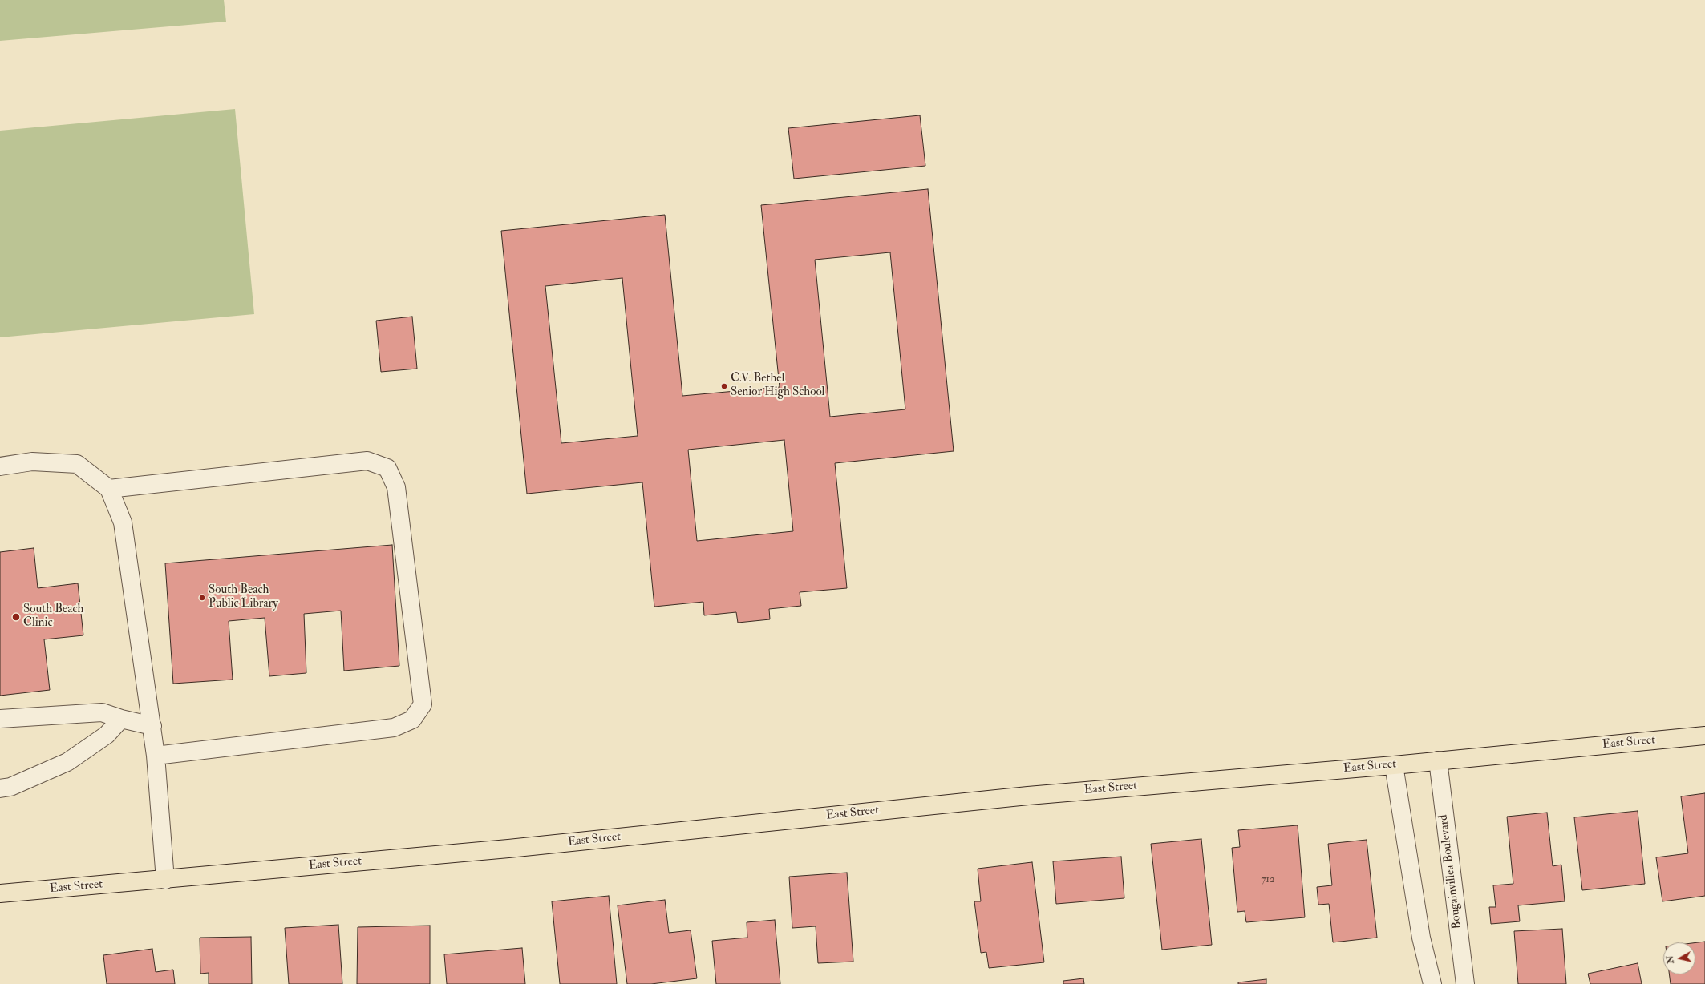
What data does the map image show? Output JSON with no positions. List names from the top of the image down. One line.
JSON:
{"streets":{"main road":["East Street"],"street":["Bougainvillea Boulevard"]},"crossings":[["East Street","Bougainvillea Boulevard"]],"places":["C.V. Bethel Senior High School","South Beach Public Library","South Beach Clinic"],"house_numbers":["712"],"north":"left"}
